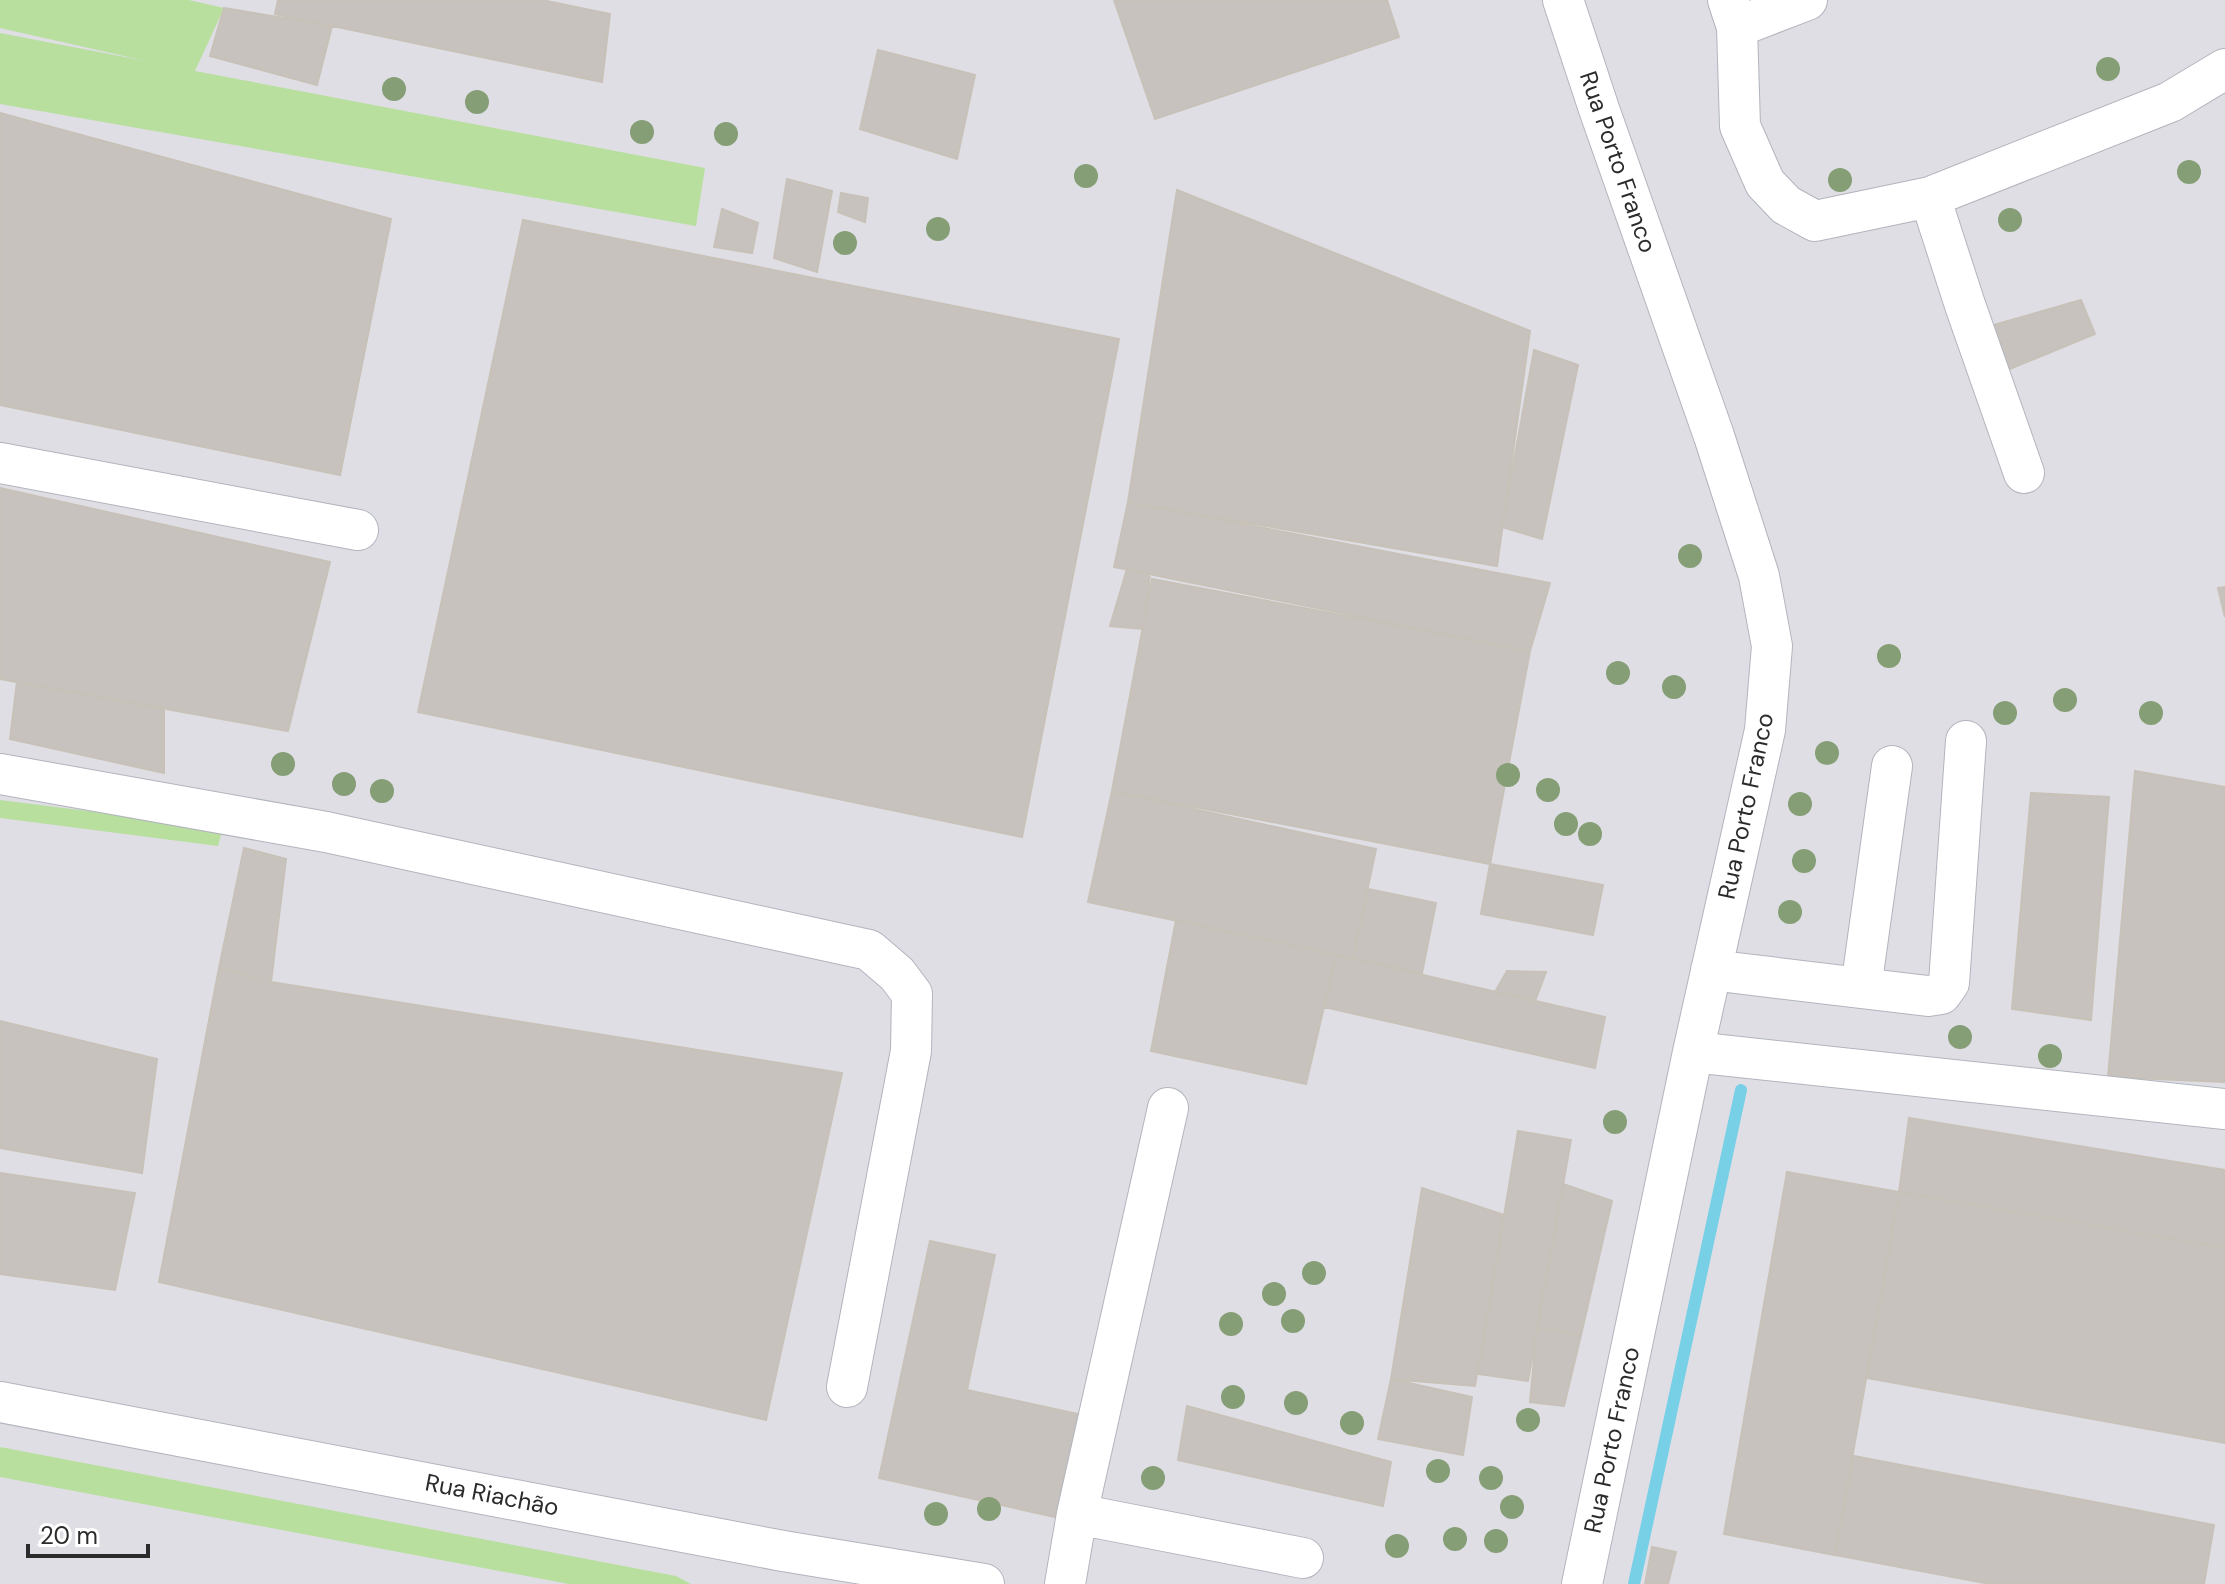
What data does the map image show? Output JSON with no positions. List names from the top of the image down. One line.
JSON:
{"streets":{"street":["Rua Porto Franco","Rua Riachão"]},"scale_bar":"20 m"}
